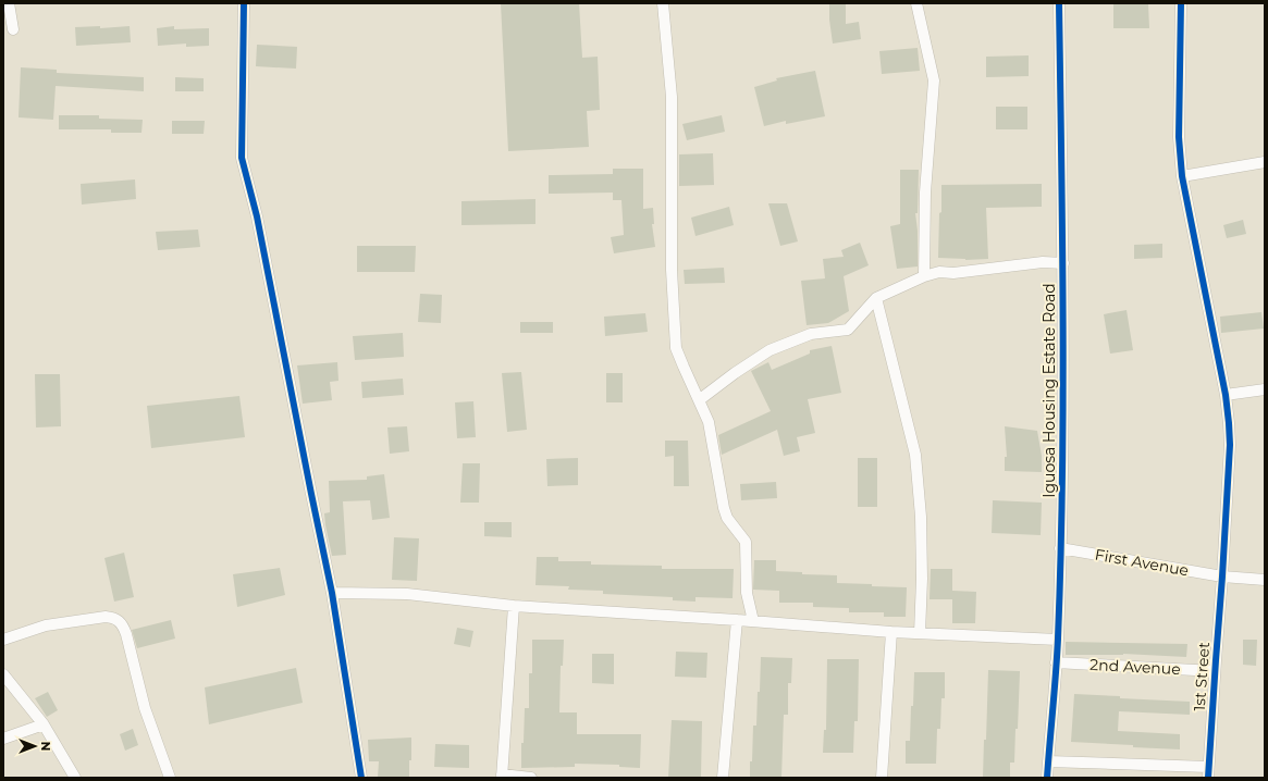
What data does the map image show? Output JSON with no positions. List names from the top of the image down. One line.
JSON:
{"streets":{"street":["Iguosa Housing Estate Road","First Avenue","2nd Avenue","1st Street"]},"crossings":[["Iguosa Housing Estate Road","First Avenue"],["Iguosa Housing Estate Road","2nd Avenue"],["First Avenue","1st Street"],["2nd Avenue","1st Street"]],"north":"right"}
